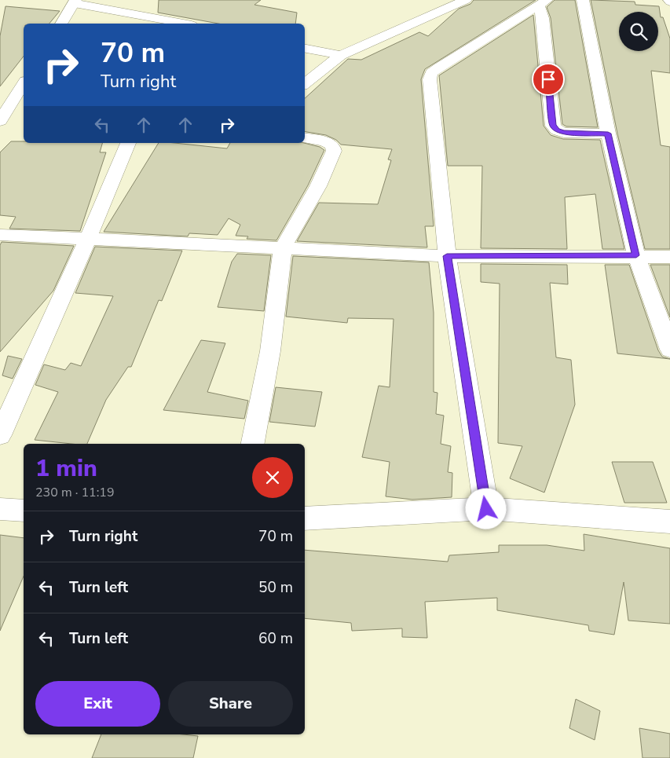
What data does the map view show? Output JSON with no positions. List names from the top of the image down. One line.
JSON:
{"page":{"turn":["70 m","Turn right"],"heading":["1 min","230 m · 11:19"],"list":[{"name":"Turn right","value":"70 m"},{"name":"Turn left","value":"50 m"},{"name":"Turn left","value":"60 m"}],"buttons":["Exit","Share"]}}
